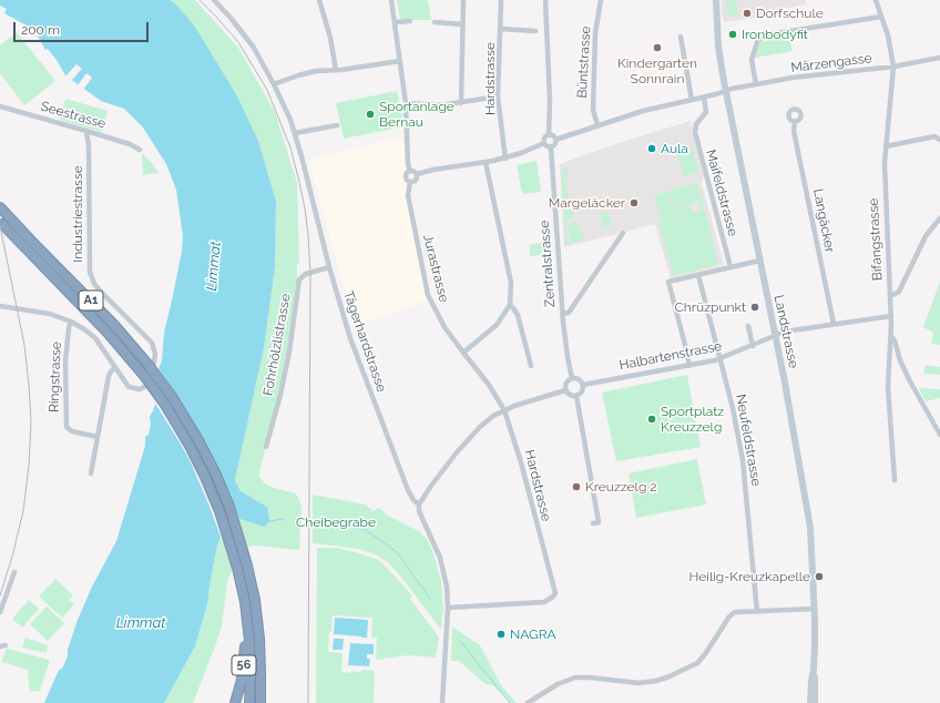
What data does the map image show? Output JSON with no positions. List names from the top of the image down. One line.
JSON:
{"streets":{"highway":["A1","56"],"main road":["Landstrasse"],"street":["Büntstrasse","Märzengasse","Hardstrasse","Seestrasse","Maifeldstrasse","Industriestrasse","Langäcker","Bifangstrasse","Zentralstrasse","Jurastrasse","Tägerhardstrasse","Fohrhölzlistrasse","Halbartenstrasse","Ringstrasse","Neufeldstrasse"]},"crossings":[["Märzengasse","Bifangstrasse"],["Märzengasse","Landstrasse"],["Hardstrasse","Jurastrasse"],["Hardstrasse","Tägerhardstrasse"],["Seestrasse","Industriestrasse"],["Industriestrasse","A1"],["Langäcker","Halbartenstrasse"],["Bifangstrasse","Halbartenstrasse"],["Zentralstrasse","Halbartenstrasse"],["A1","56"],["Landstrasse","Halbartenstrasse"],["Tägerhardstrasse","Fohrhölzlistrasse"],["Halbartenstrasse","Neufeldstrasse"]],"water":["Limmat"],"parks":["Cheibegrabe"],"places":["Dorfschule","Ironbodyfit","Kindergarten Sonnrain","Sportanlage Bernau","Aula","Margeläcker","Chrüzpunkt","Sportplatz Kreuzzelg","Kreuzzelg 2","Heilig-Kreuzkapelle","NAGRA"],"scale_bar":"200 m"}
